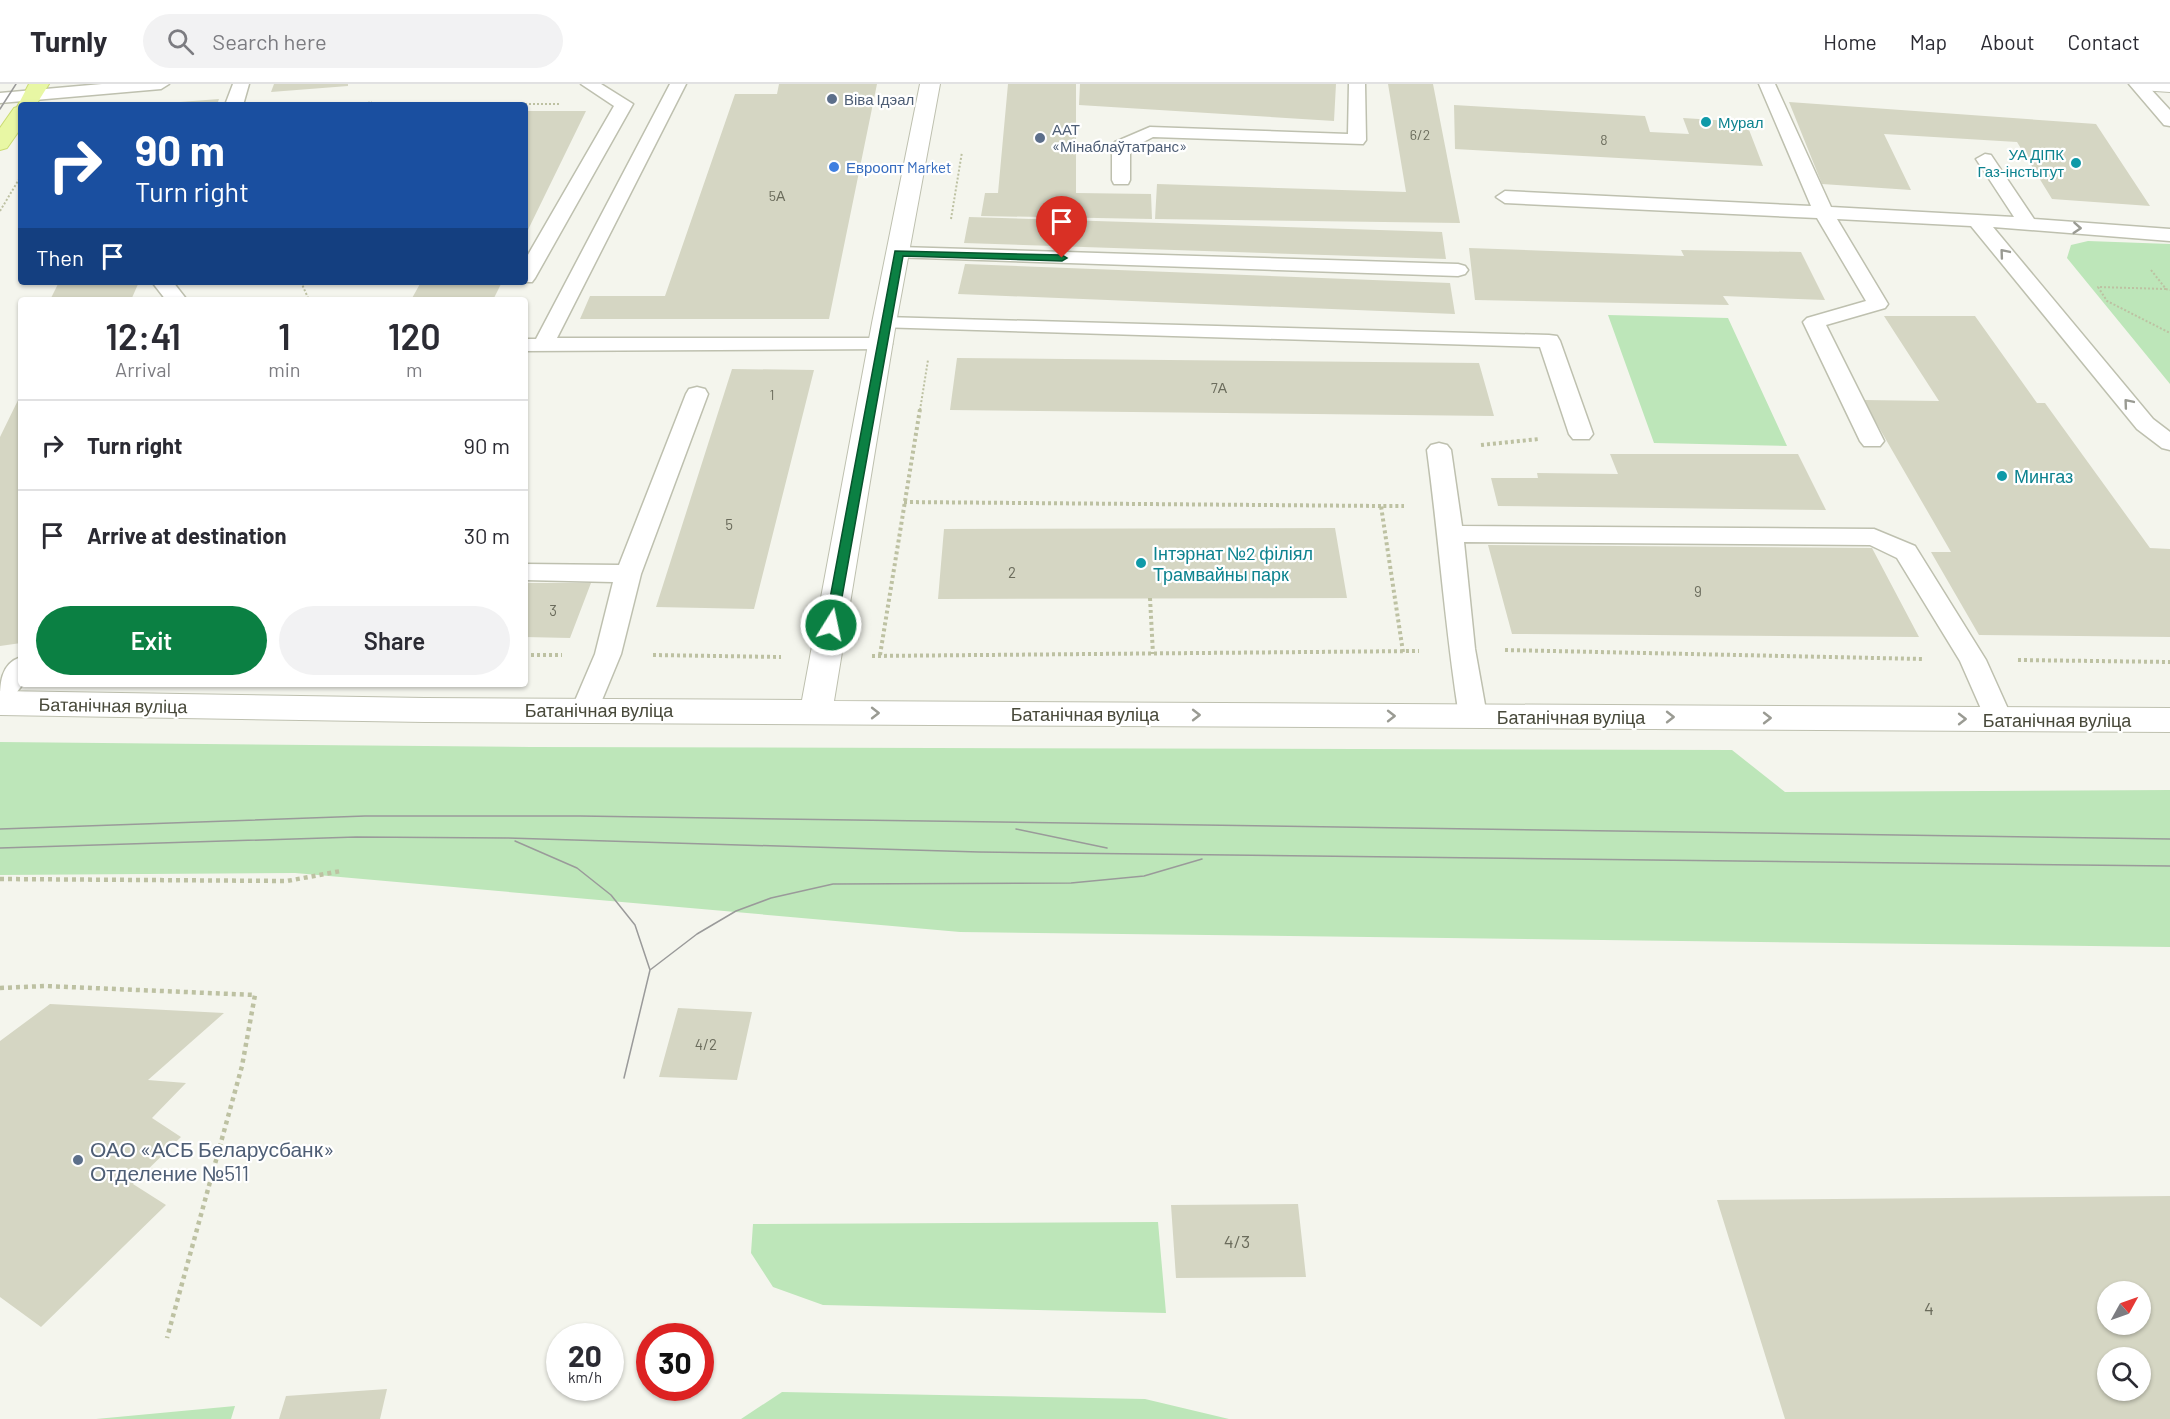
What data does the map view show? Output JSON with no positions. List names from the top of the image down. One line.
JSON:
{"streets":{"street":["Батанічная вуліца"]},"one_way":["Батанічная вуліца"],"places":["Віва Ідэал","Мурал","ААТ «Мінаблаўтатранс»","УА ДІПК Газ-інстытут","Евроопт Market","Мингаз","Інтэрнат №2 філіял Трамвайны парк","ОАО «АСБ Беларусбанк» Отделение №511"],"house_numbers":["6/2","8","5А","7А","1","5","2","9","3","4/2","4/3","4"],"north":"top right","page":{"header":"Turnly","search":"Search here","nav":["Home","Map","About","Contact"],"turn":["90 m","Turn right"],"then":"Then","eta":["12:41","Arrival","1","min","120","m"],"list":[{"name":"Turn right","value":"90 m"},{"name":"Arrive at destination","value":"30 m"}],"buttons":["Exit","Share"],"speed":"20 km/h","limit":"30"}}
